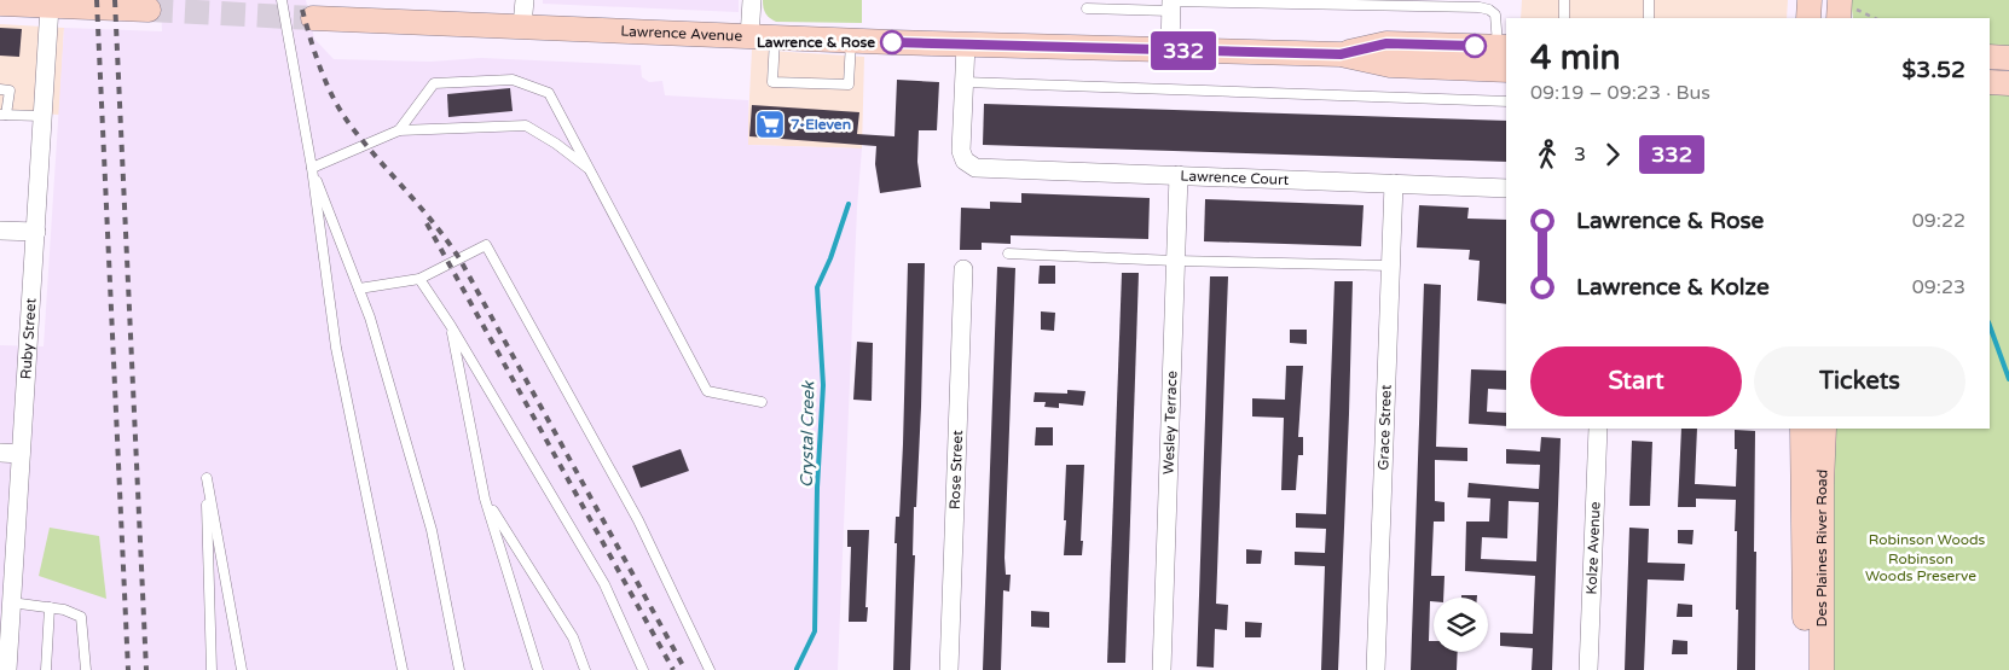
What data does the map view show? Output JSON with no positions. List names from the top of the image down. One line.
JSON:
{"streets":{"main road":["Lawrence Avenue","Des Plaines River Road"],"street":["Lawrence Court","Ruby Street","Wesley Terrace","Grace Street","Rose Street","Kolze Avenue"]},"crossings":[["Lawrence Court","Wesley Terrace"],["Lawrence Court","Grace Street"]],"water":["Crystal Creek"],"parks":["Robinson Woods","Robinson Woods Preserve"],"places":{"other":["Lawrence & Rose"],"supermarket":["7-Eleven"]},"lines":["bus line 332"],"page":{"on_map":"332","heading":["4 min","09:19 – 09:23 · Bus","$3.52"],"legs":["3","332"],"list":[{"name":"Lawrence & Rose","value":"09:22"},{"name":"Lawrence & Kolze","value":"09:23"}],"buttons":["Start","Tickets"]}}
